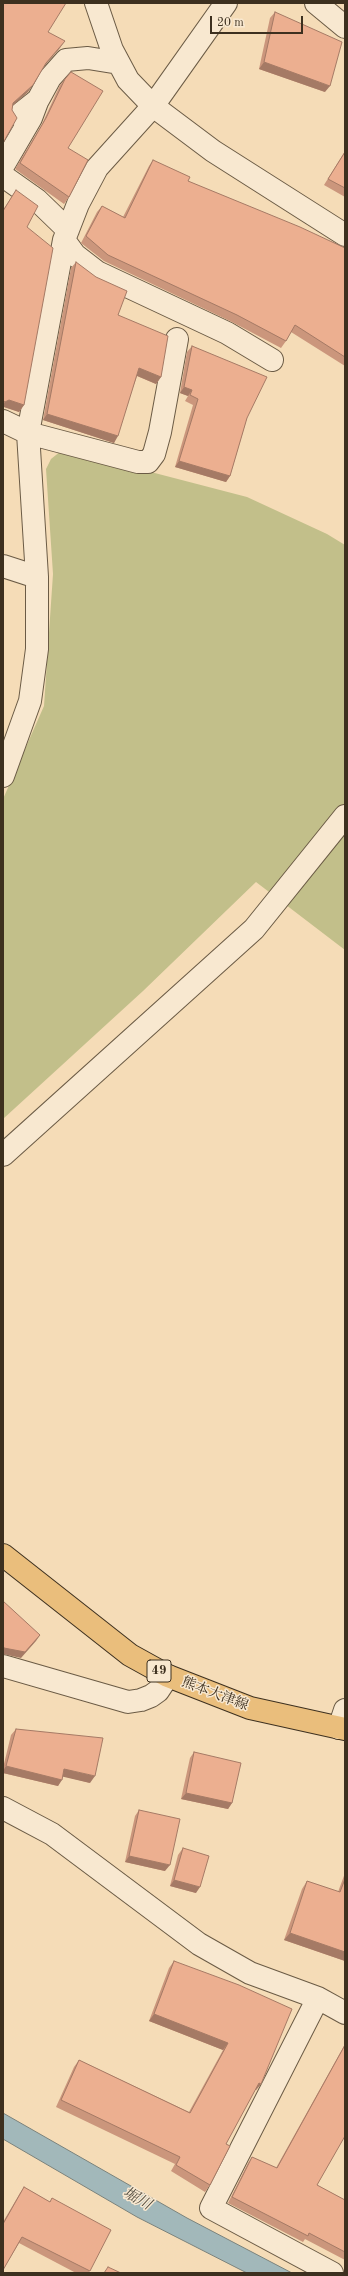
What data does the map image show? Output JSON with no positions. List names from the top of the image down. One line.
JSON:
{"streets":{"main road":["49","熊本大津線"]},"water":["堀川"],"scale_bar":"20 m"}
